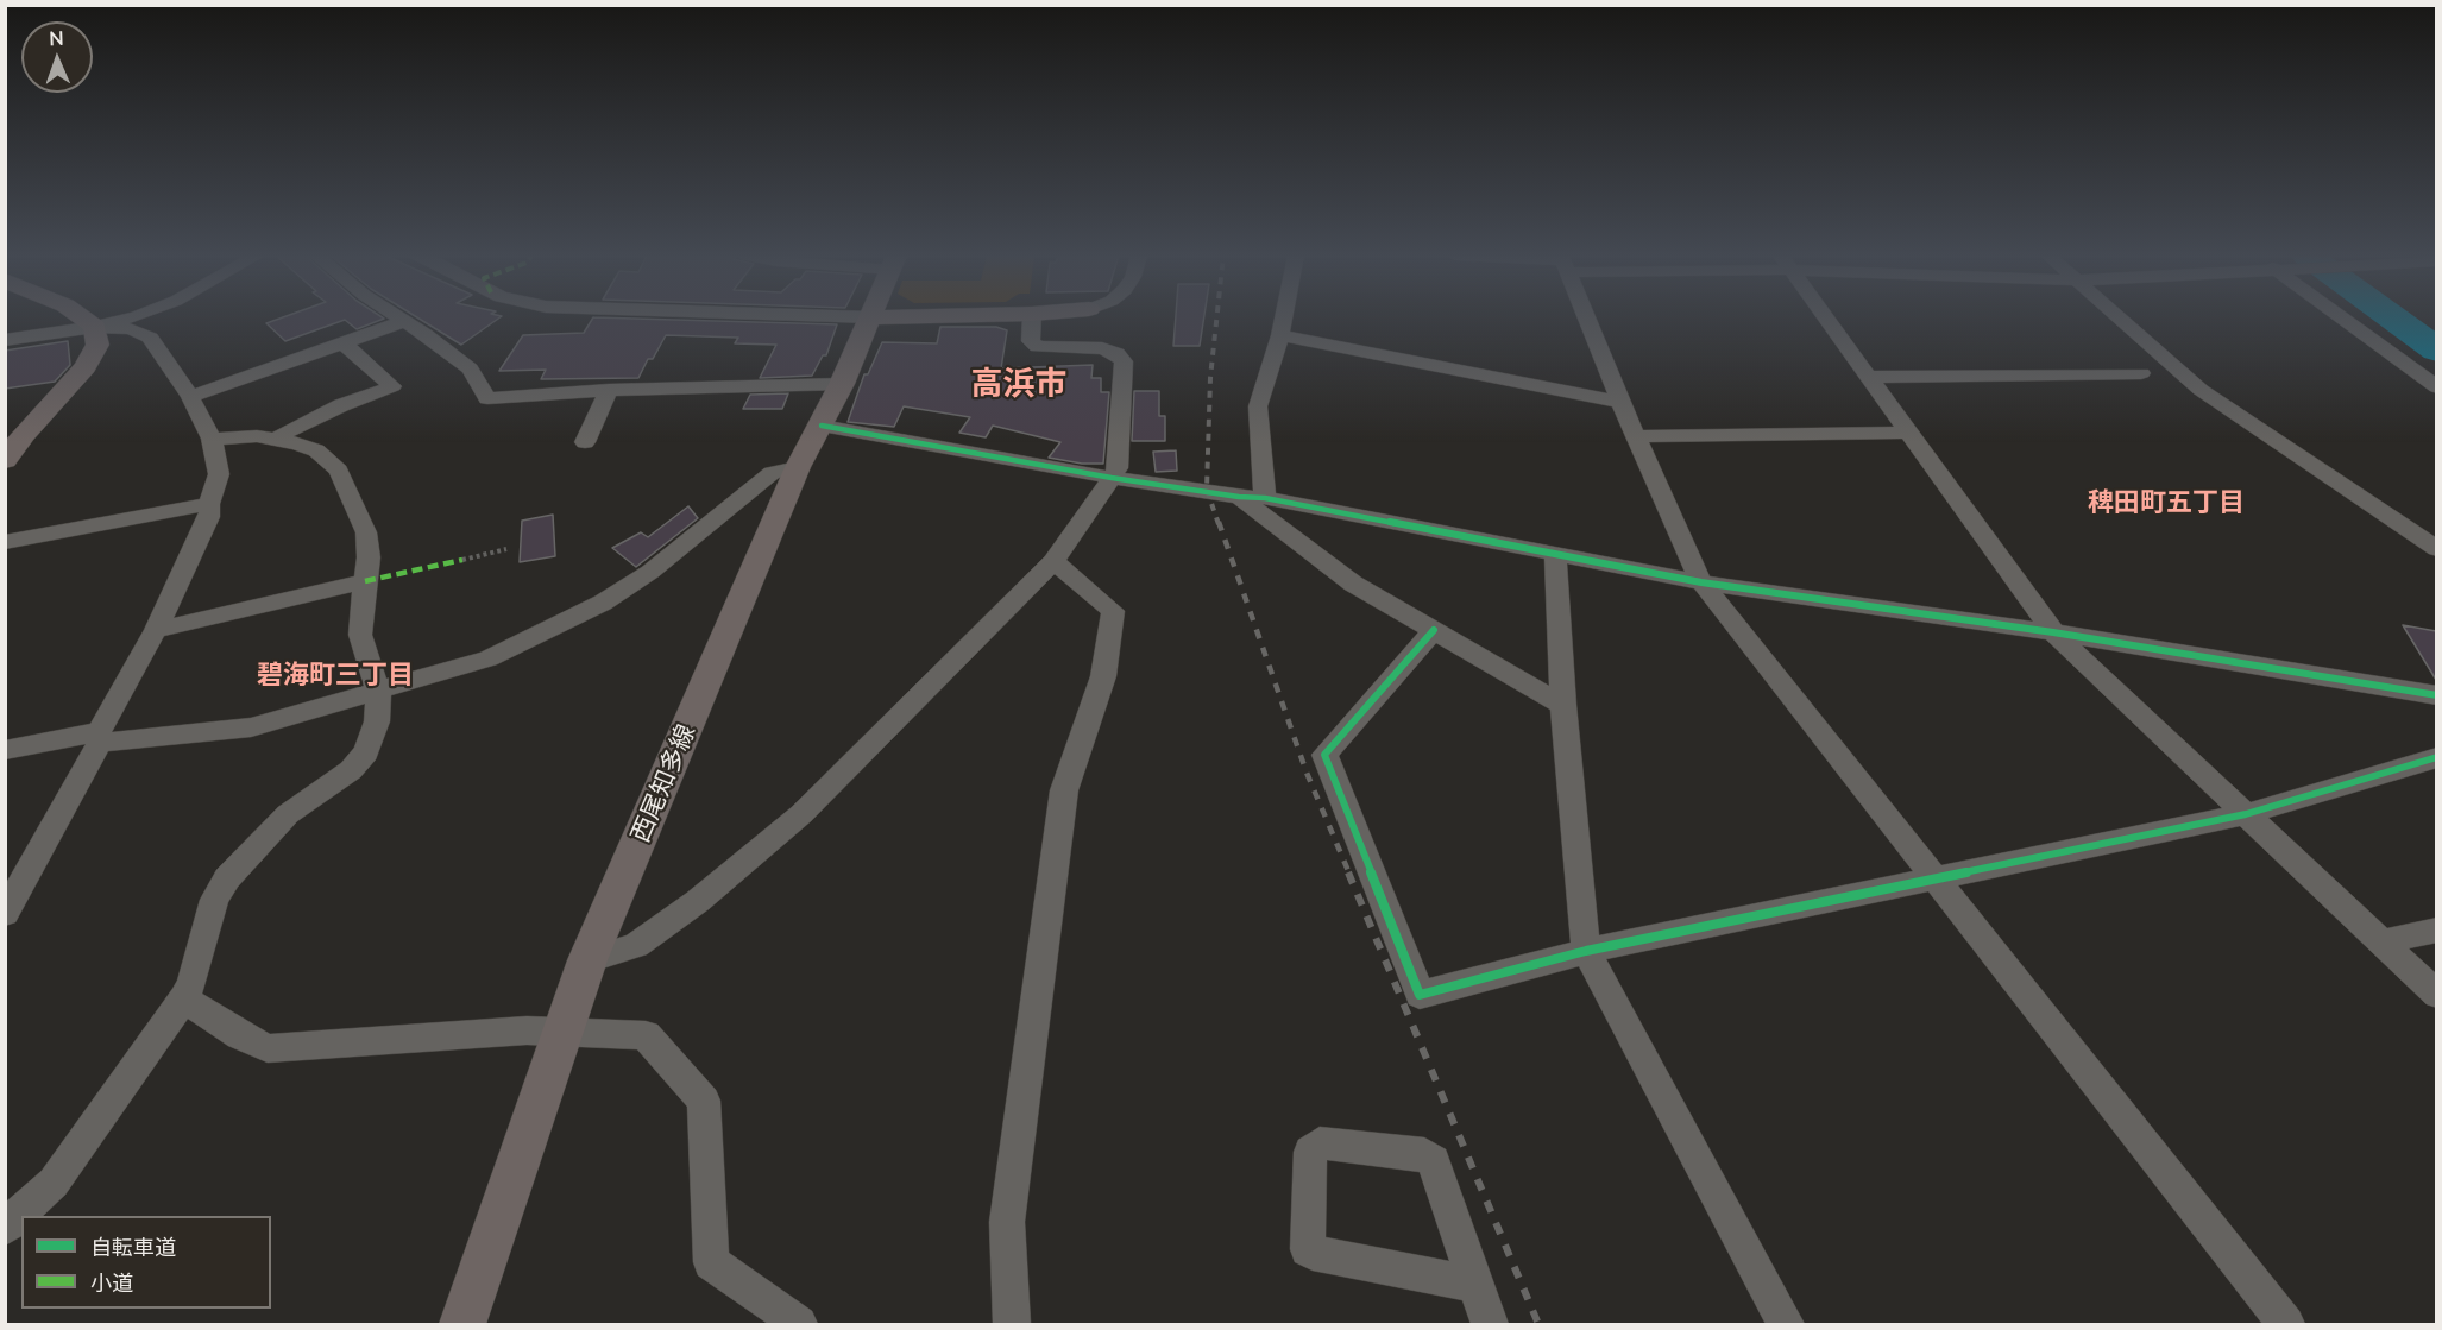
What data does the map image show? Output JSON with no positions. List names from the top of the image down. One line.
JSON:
{"streets":{"main road":["西尾知多線"]},"districts":["高浜市","稗田町五丁目","碧海町三丁目"],"legend":["自転車道","小道"],"north":"top"}
